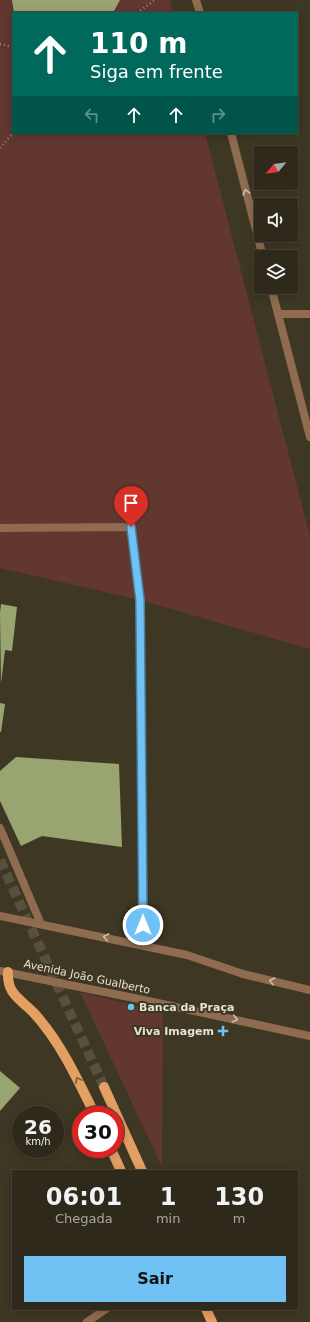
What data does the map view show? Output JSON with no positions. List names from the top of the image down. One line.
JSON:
{"streets":{"street":["Avenida João Gualberto"]},"places":{"other":["Banca da Praça"],"health":["Viva Imagem"]},"north":"bottom left","page":{"turn":["110 m","Siga em frente"],"speed":"26 km/h","limit":"30","eta":["06:01","Chegada","1","min","130","m"],"buttons":"Sair"}}
